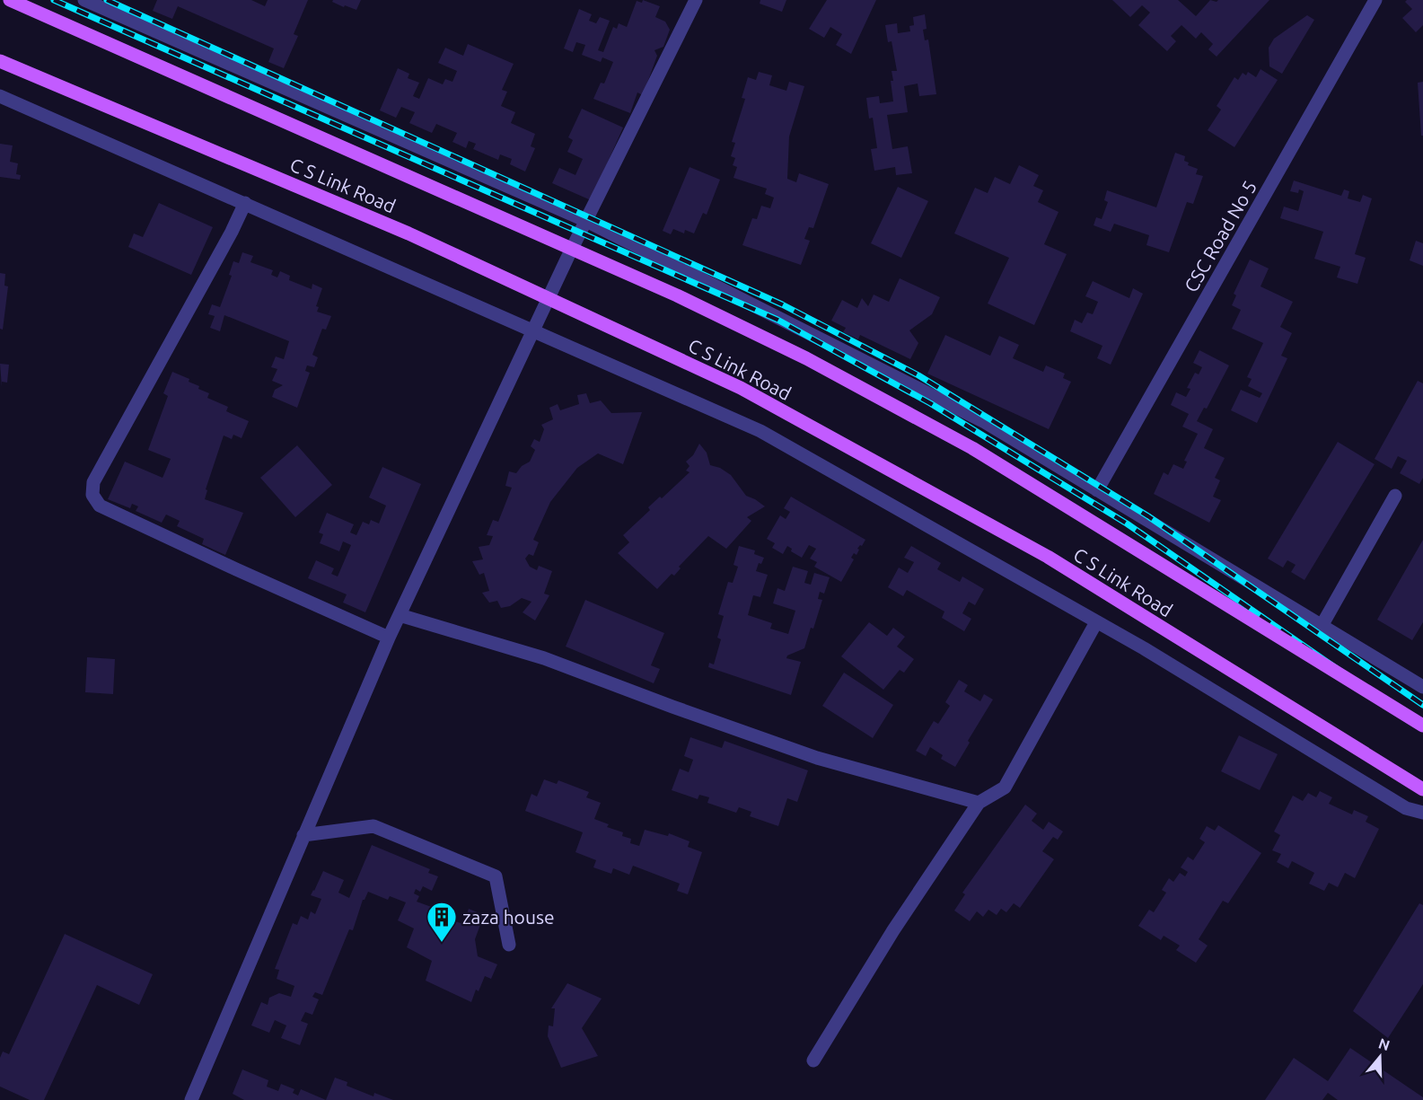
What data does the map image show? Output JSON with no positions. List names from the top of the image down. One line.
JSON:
{"streets":{"main road":["C S Link Road"],"street":["CSC Road No 5"]},"places":{"building":["zaza house"]},"north":"top"}
